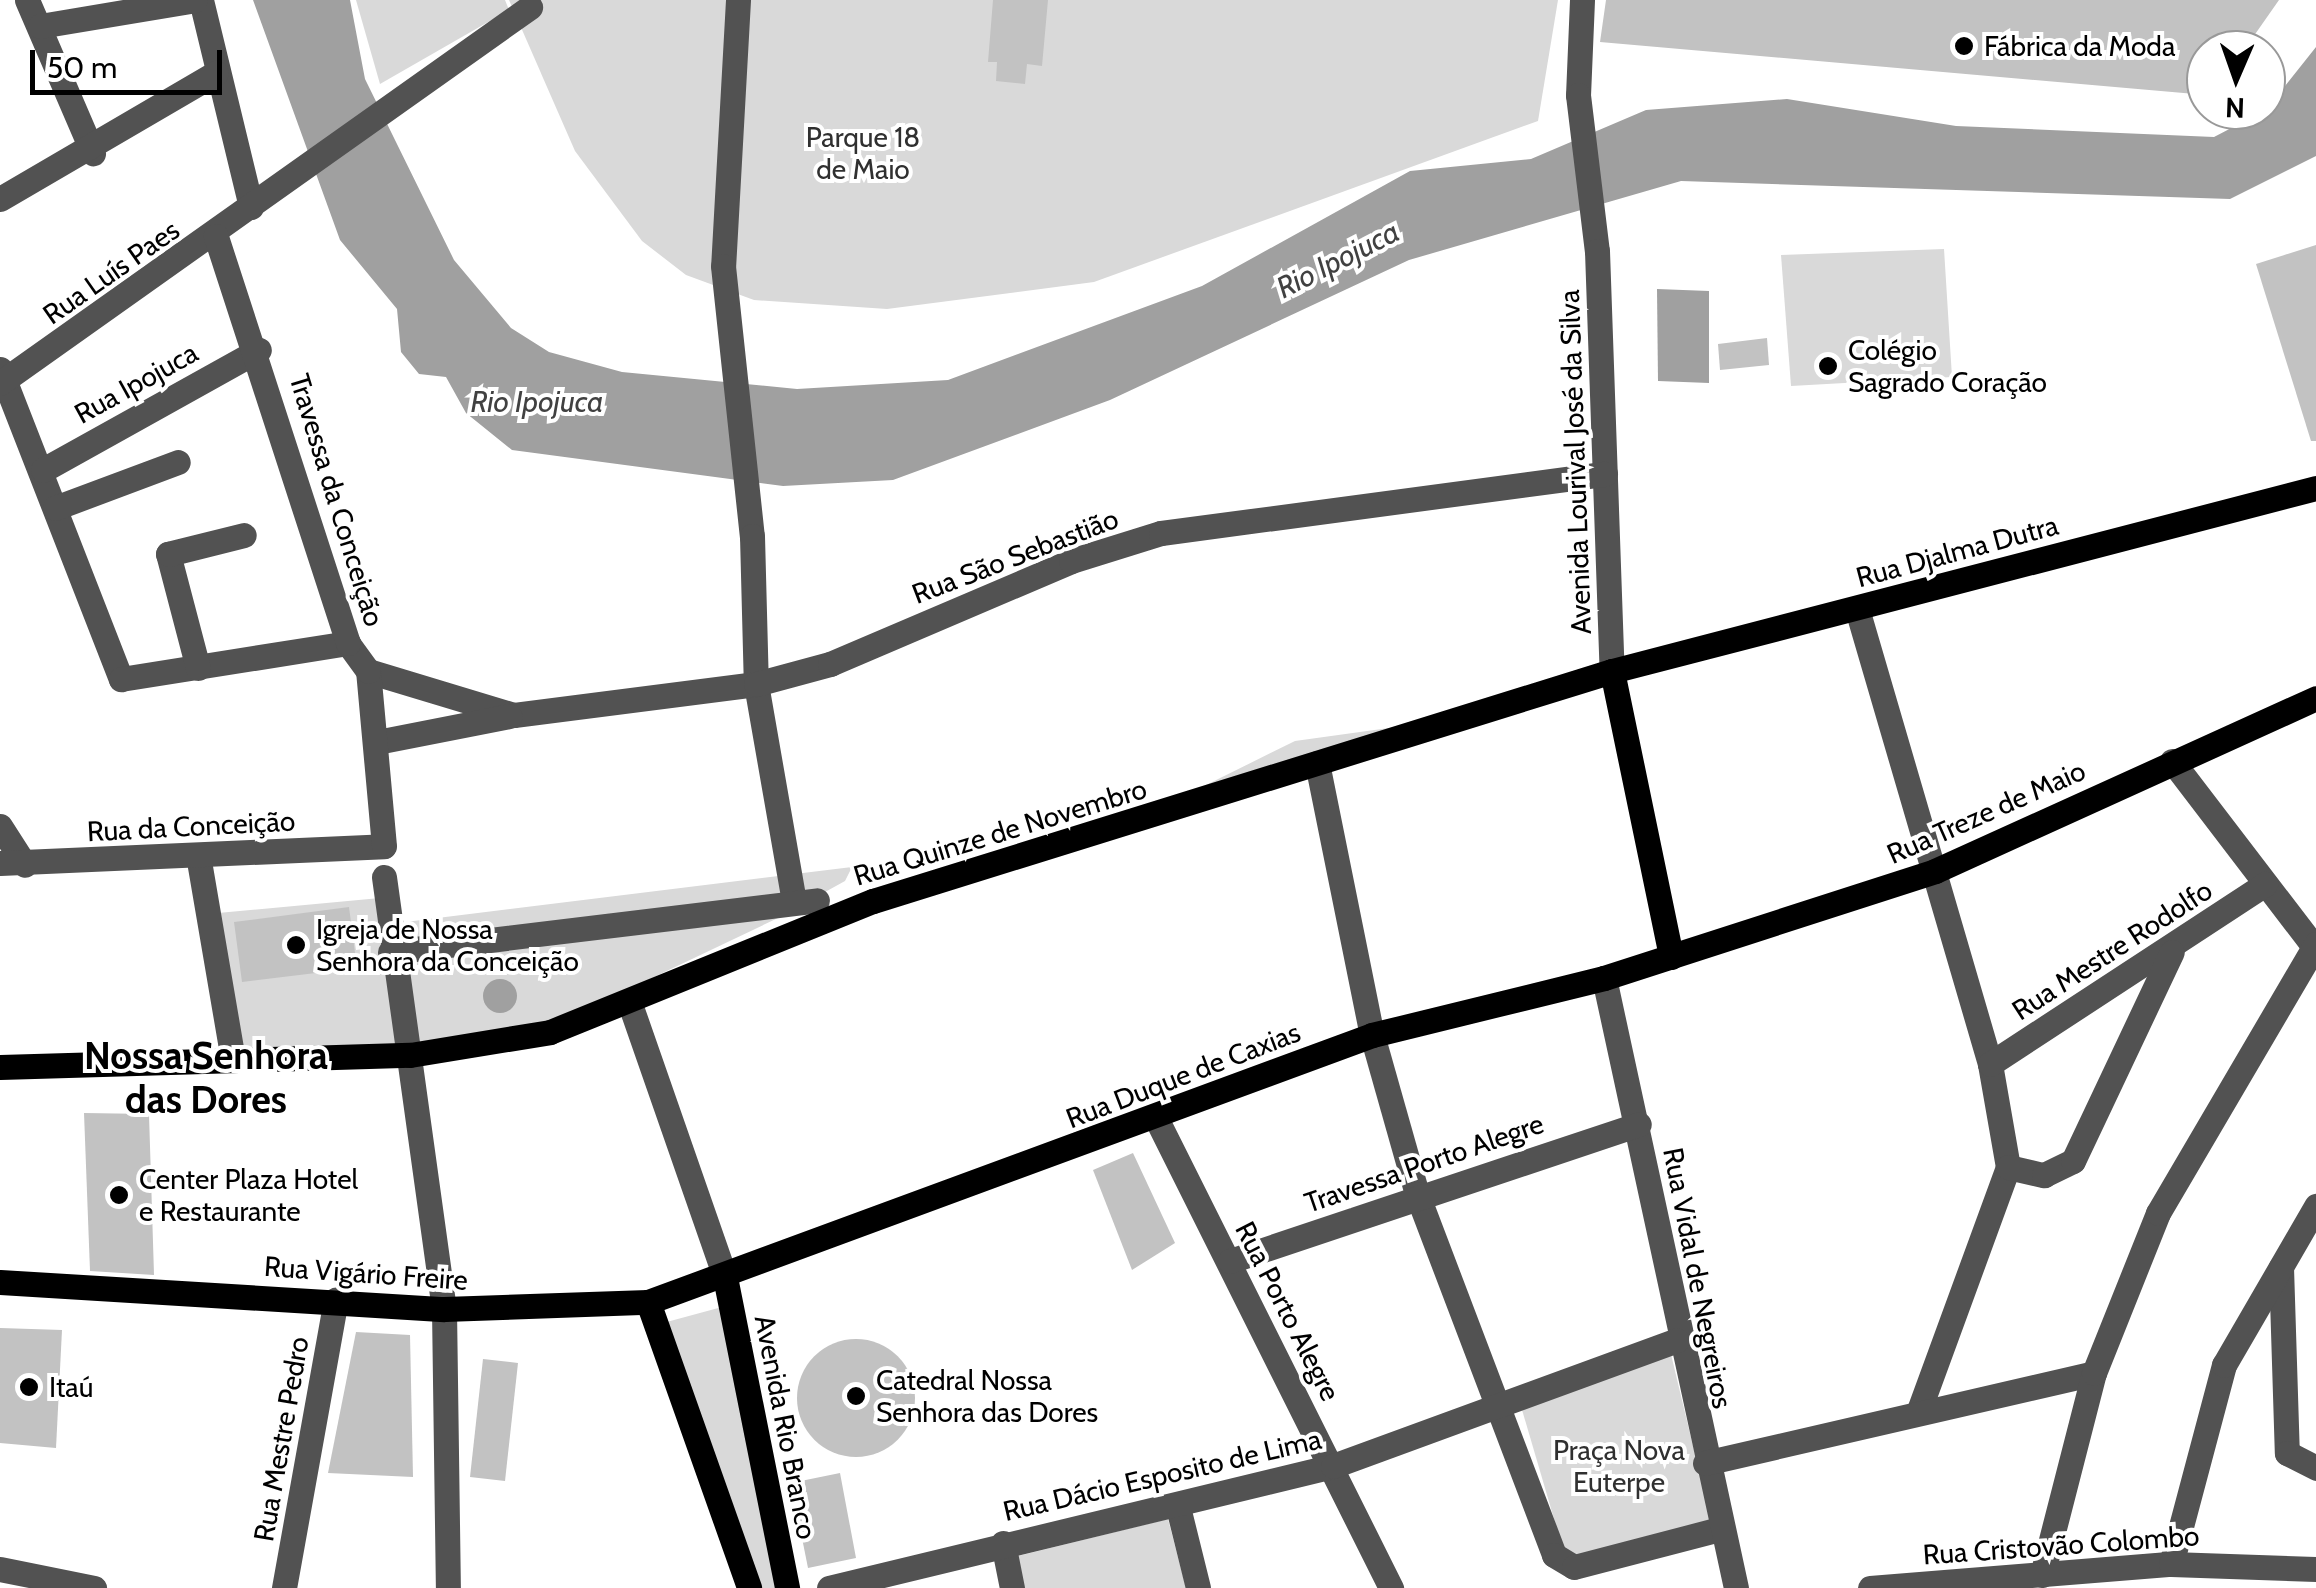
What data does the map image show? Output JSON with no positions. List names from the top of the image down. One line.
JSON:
{"streets":{"main road":["Rua Djalma Dutra","Rua Treze de Maio","Rua Quinze de Novembro","Rua Duque de Caxias","Rua Vigário Freire","Avenida Rio Branco"],"street":["Rua Luís Paes","Rua Ipojuca","Avenida Lourival José da Silva","Travessa da Conceição","Rua São Sebastião","Rua da Conceição","Rua Mestre Rodolfo","Travessa Porto Alegre","Rua Vidal de Negreiros","Rua Porto Alegre","Rua Mestre Pedro","Rua Dácio Esposito de Lima","Rua Cristovão Colombo"]},"crossings":[["Rua Luís Paes","Travessa da Conceição"],["Rua Ipojuca","Travessa da Conceição"],["Avenida Lourival José da Silva","Rua Djalma Dutra"],["Avenida Lourival José da Silva","Rua São Sebastião"],["Avenida Lourival José da Silva","Rua Quinze de Novembro"],["Travessa da Conceição","Rua São Sebastião"],["Travessa da Conceição","Rua da Conceição"],["Rua Djalma Dutra","Rua Quinze de Novembro"],["Rua Treze de Maio","Rua Duque de Caxias"],["Rua Duque de Caxias","Rua Vigário Freire"],["Rua Duque de Caxias","Rua Vidal de Negreiros"],["Rua Duque de Caxias","Rua Porto Alegre"],["Rua Duque de Caxias","Avenida Rio Branco"],["Travessa Porto Alegre","Rua Vidal de Negreiros"],["Travessa Porto Alegre","Rua Porto Alegre"],["Rua Vigário Freire","Avenida Rio Branco"],["Rua Vigário Freire","Rua Mestre Pedro"],["Rua Vidal de Negreiros","Rua Dácio Esposito de Lima"],["Rua Porto Alegre","Rua Dácio Esposito de Lima"]],"districts":["Nossa Senhora das Dores"],"water":["Rio Ipojuca"],"parks":["Parque 18 de Maio","Praça Nova Euterpe"],"places":["Fábrica da Moda","Colégio Sagrado Coração","Igreja de Nossa Senhora da Conceição","Center Plaza Hotel e Restaurante","Itaú","Catedral Nossa Senhora das Dores"],"scale_bar":"50 m","north":"bottom"}
